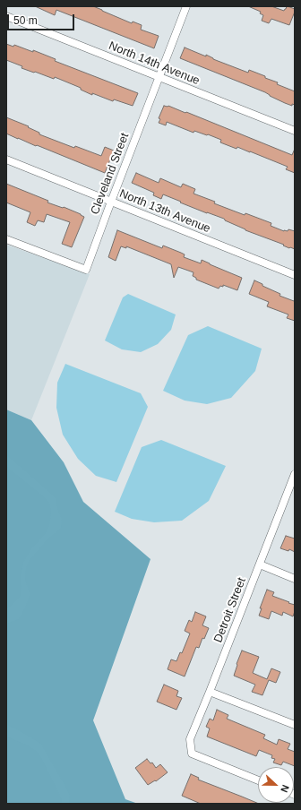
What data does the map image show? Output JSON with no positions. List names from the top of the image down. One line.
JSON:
{"streets":{"street":["North 14th Avenue","Cleveland Street","North 13th Avenue","Detroit Street"]},"crossings":[["North 14th Avenue","Cleveland Street"],["Cleveland Street","North 13th Avenue"]],"scale_bar":"50 m","north":"right"}
